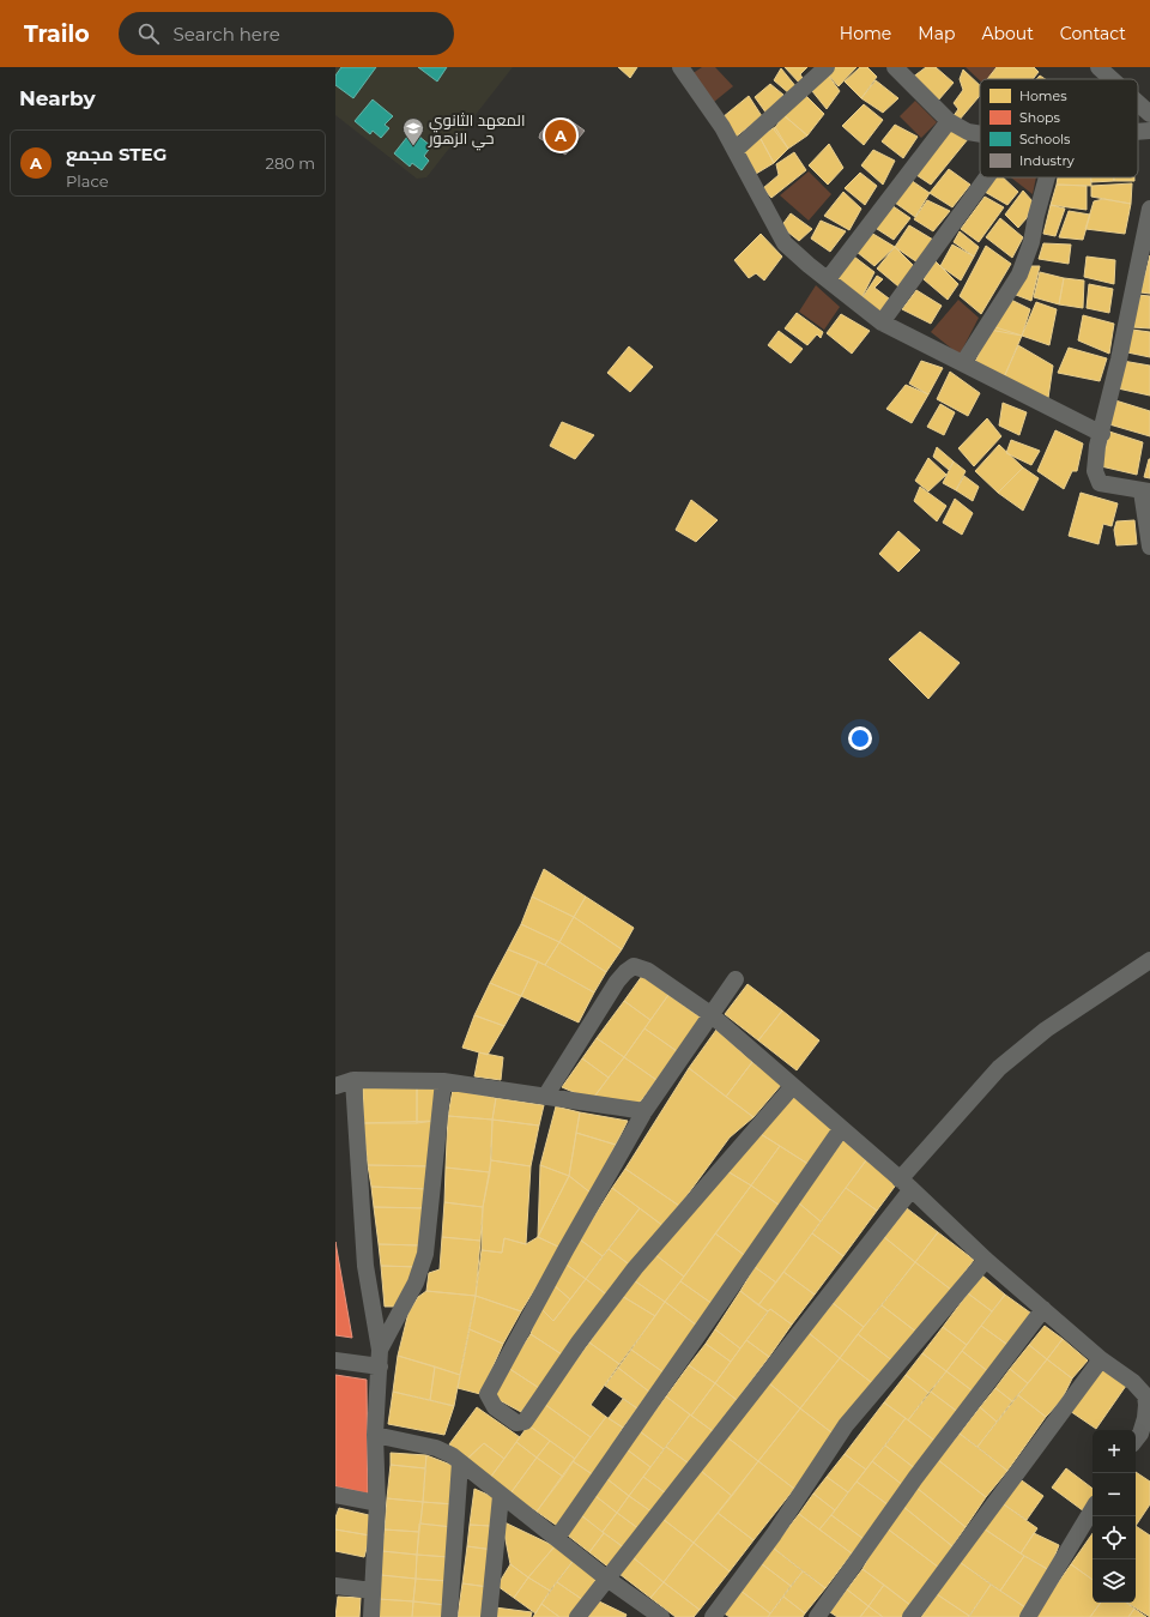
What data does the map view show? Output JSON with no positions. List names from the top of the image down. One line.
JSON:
{"places":{"school or university":["المعهد الثانوي حي الزهور"]},"legend":["Homes","Shops","Schools","Industry"],"page":{"header":"Trailo","search":"Search here","nav":["Home","Map","About","Contact"],"heading":"Nearby","pins":"A","list":[{"mark":"A","name":"مجمع STEG","note":"Place","value":"280 m"}],"map_buttons":["+","−"]}}
